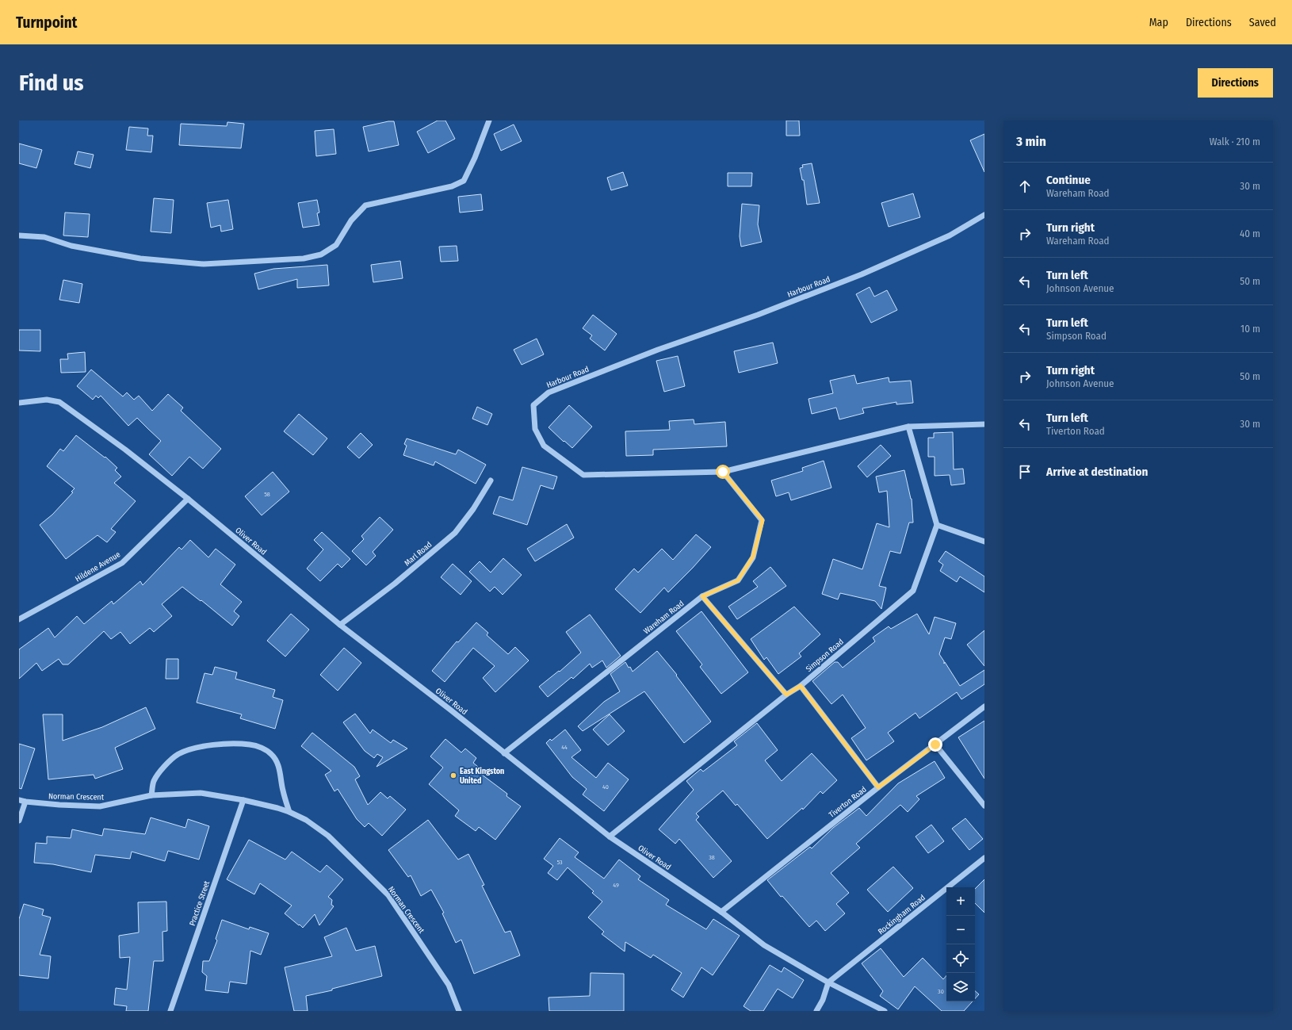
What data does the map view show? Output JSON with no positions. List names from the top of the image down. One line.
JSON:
{"streets":{"street":["Harbour Road","Oliver Road","Marl Road","Hildene Avenue","Wareham Road","Simpson Road","Norman Crescent","Tiverton Road","Practice Street","Rockingham Road"]},"crossings":[["Harbour Road","Wareham Road"],["Oliver Road","Marl Road"],["Oliver Road","Hildene Avenue"],["Oliver Road","Wareham Road"],["Oliver Road","Simpson Road"],["Oliver Road","Tiverton Road"],["Oliver Road","Rockingham Road"],["Norman Crescent","Practice Street"]],"places":["East Kingston United"],"house_numbers":["58","44","40","38","53","49","30"],"page":{"header":"Turnpoint","nav":["Map","Directions","Saved"],"buttons":"Directions","title":"Find us","heading":["3 min","Walk · 210 m"],"list":[["Continue","Wareham Road","30 m"],["Turn right","Wareham Road","40 m"],["Turn left","Johnson Avenue","50 m"],["Turn left","Simpson Road","10 m"],["Turn right","Johnson Avenue","50 m"],["Turn left","Tiverton Road","30 m"],"Arrive at destination"],"map_buttons":["+","−"]}}
